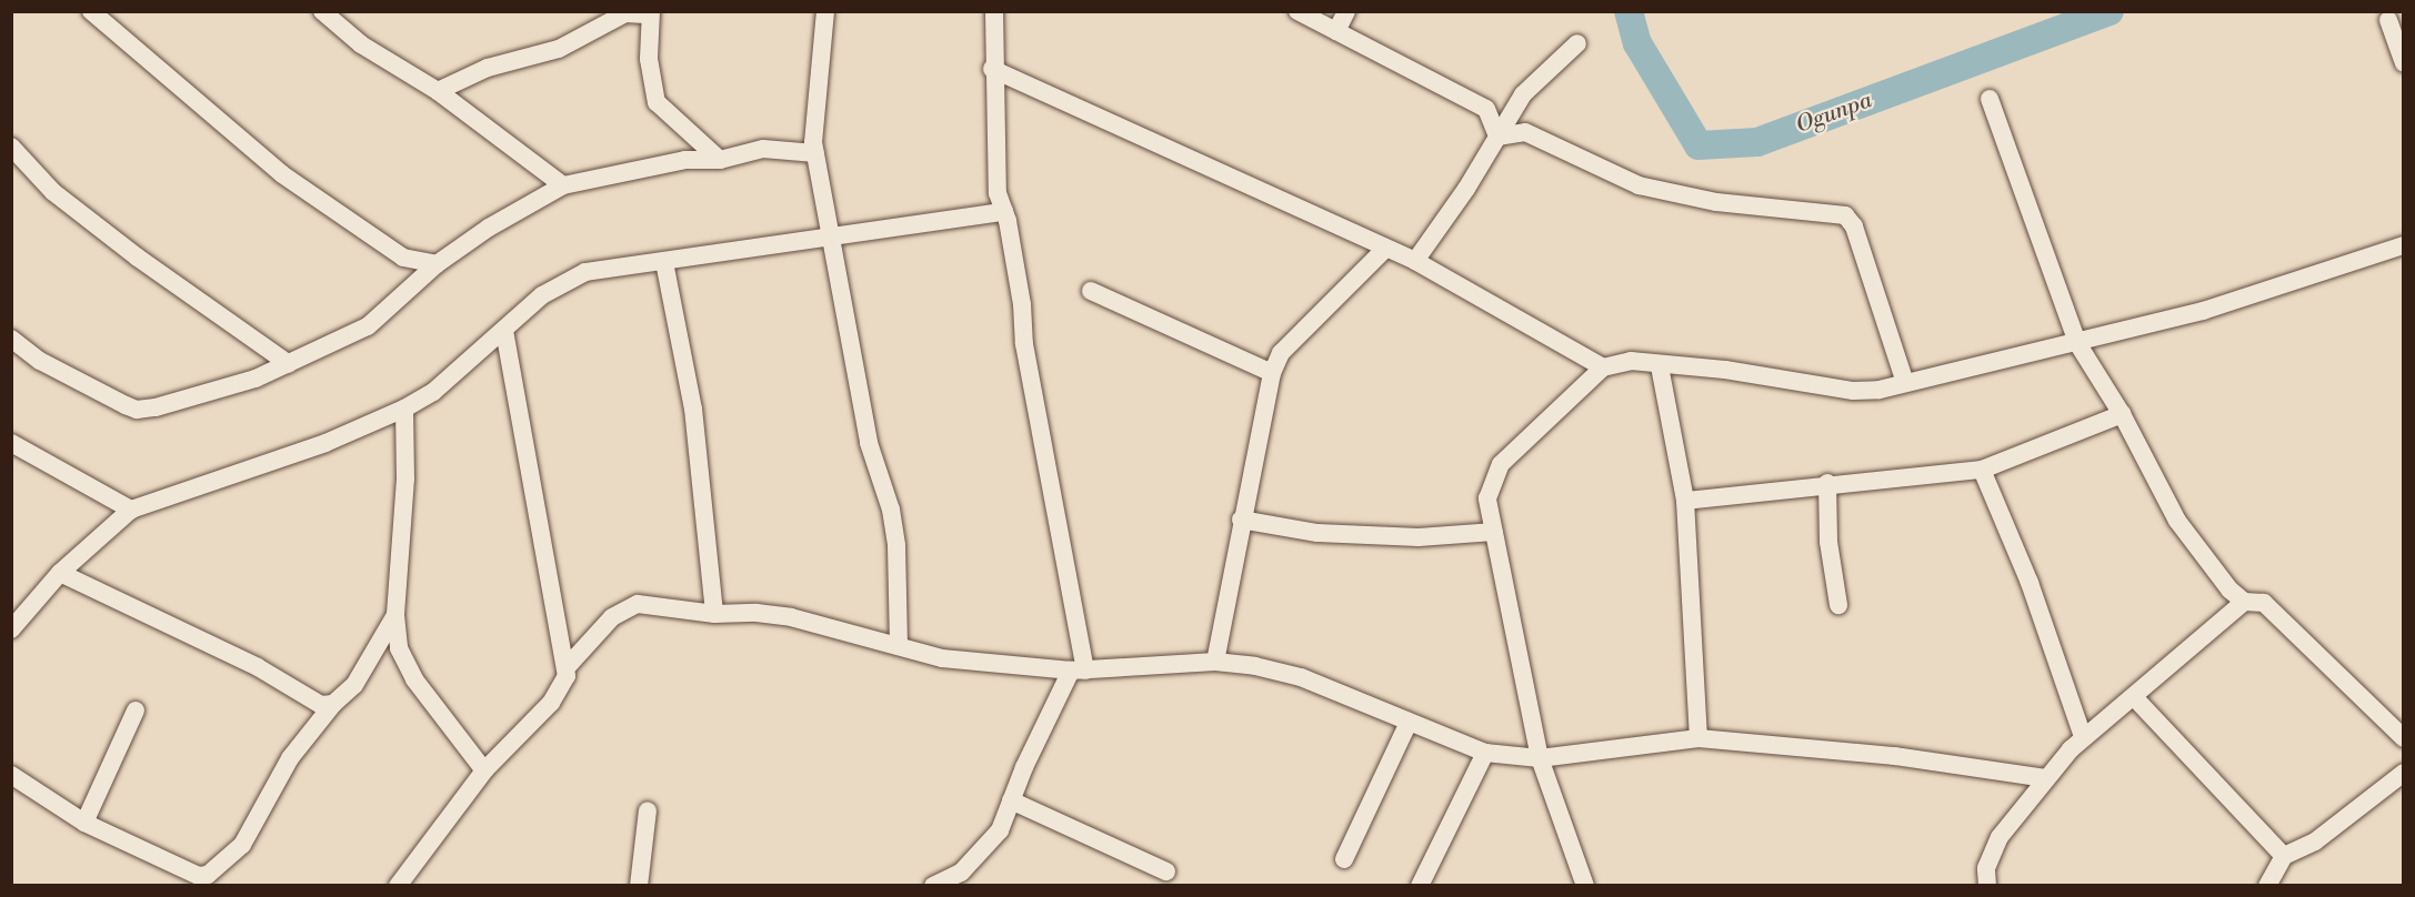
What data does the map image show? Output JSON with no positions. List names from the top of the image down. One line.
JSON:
{"water":["Ogunpa"]}
